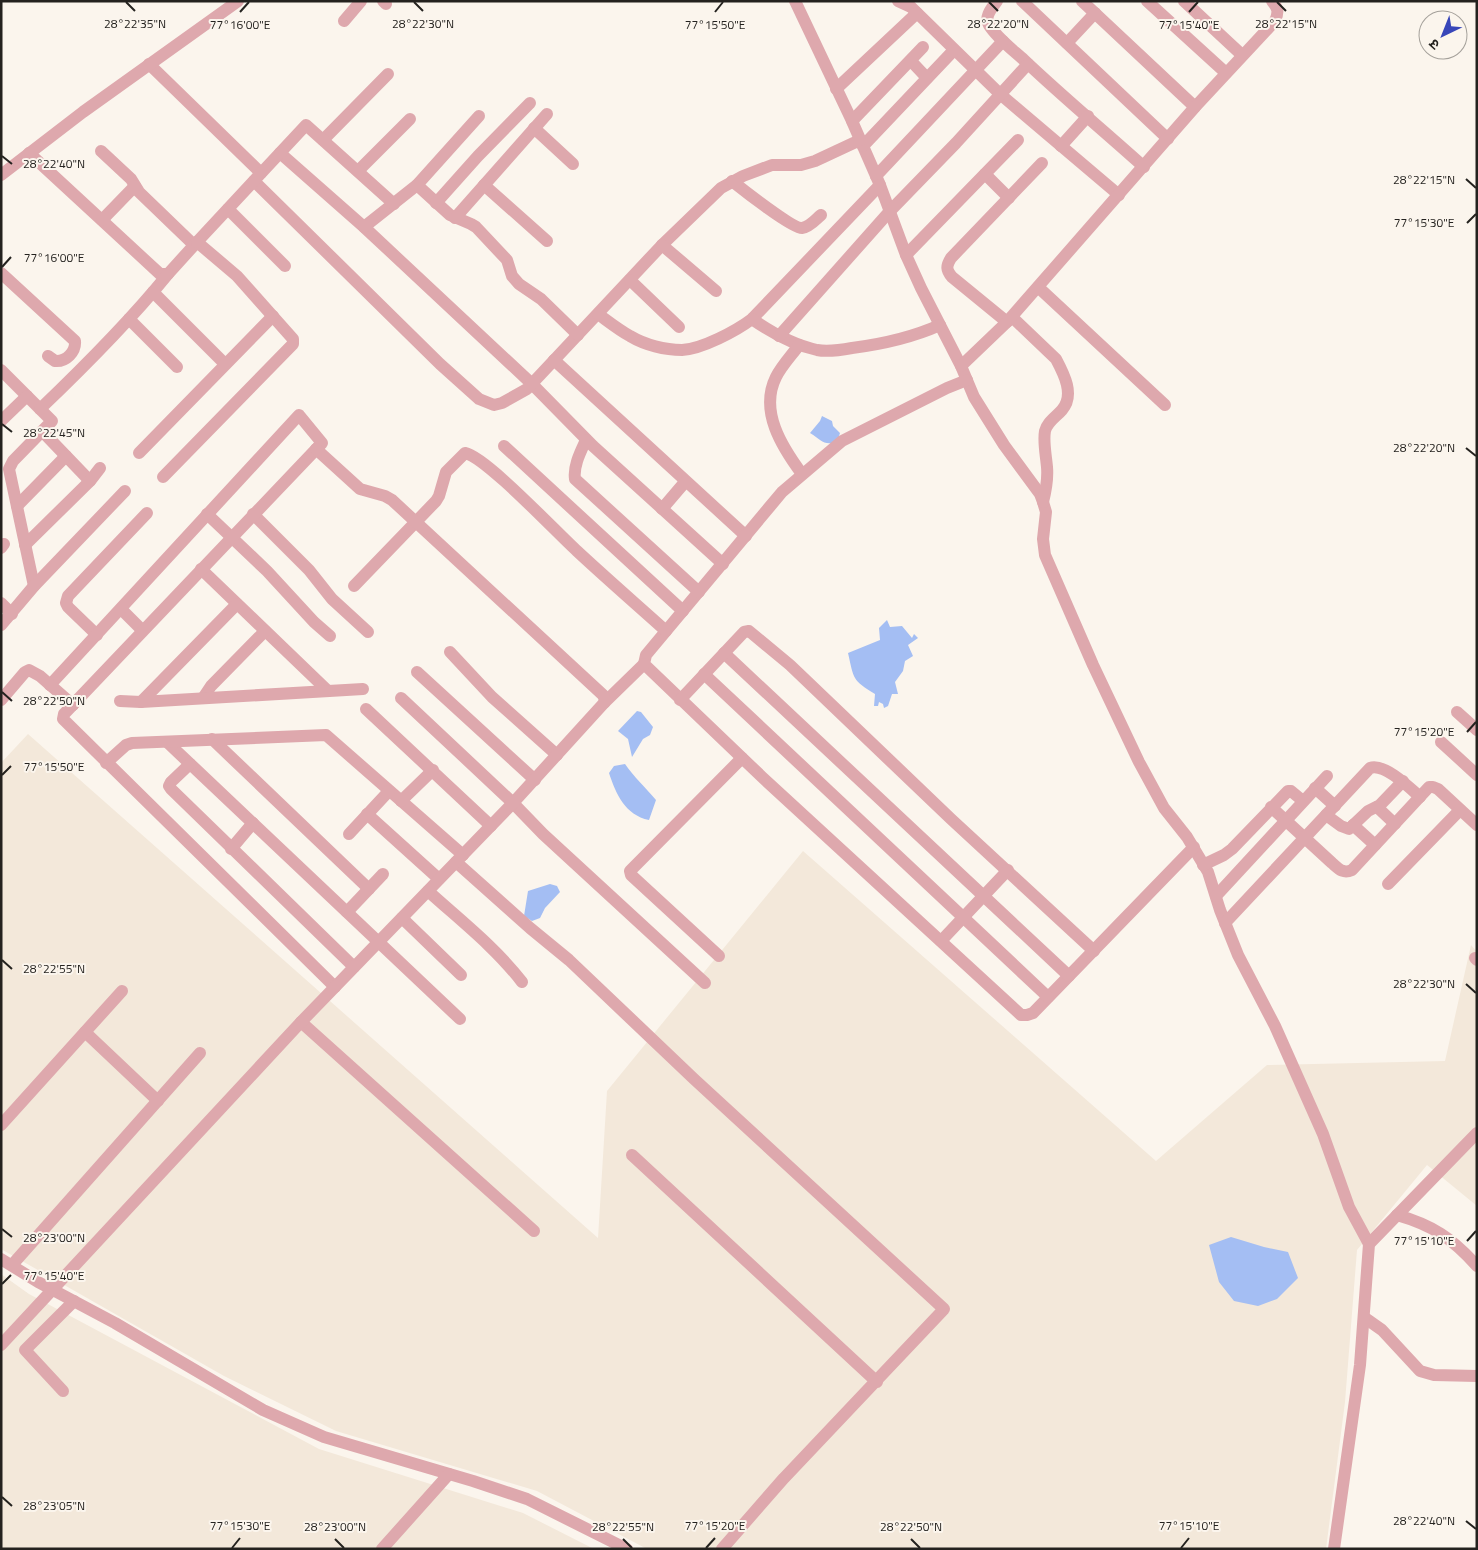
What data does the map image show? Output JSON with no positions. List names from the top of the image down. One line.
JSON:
{"north":"bottom left","coordinates":["28°22'35\"N","28°22'30\"N","28°22'20\"N","28°22'15\"N","77°16'00\"E","77°15'50\"E","77°15'40\"E","28°22'40\"N","77°15'30\"E","28°22'45\"N","28°22'50\"N","77°15'20\"E","28°22'55\"N","28°23'00\"N","77°15'10\"E","28°23'05\"N"]}
